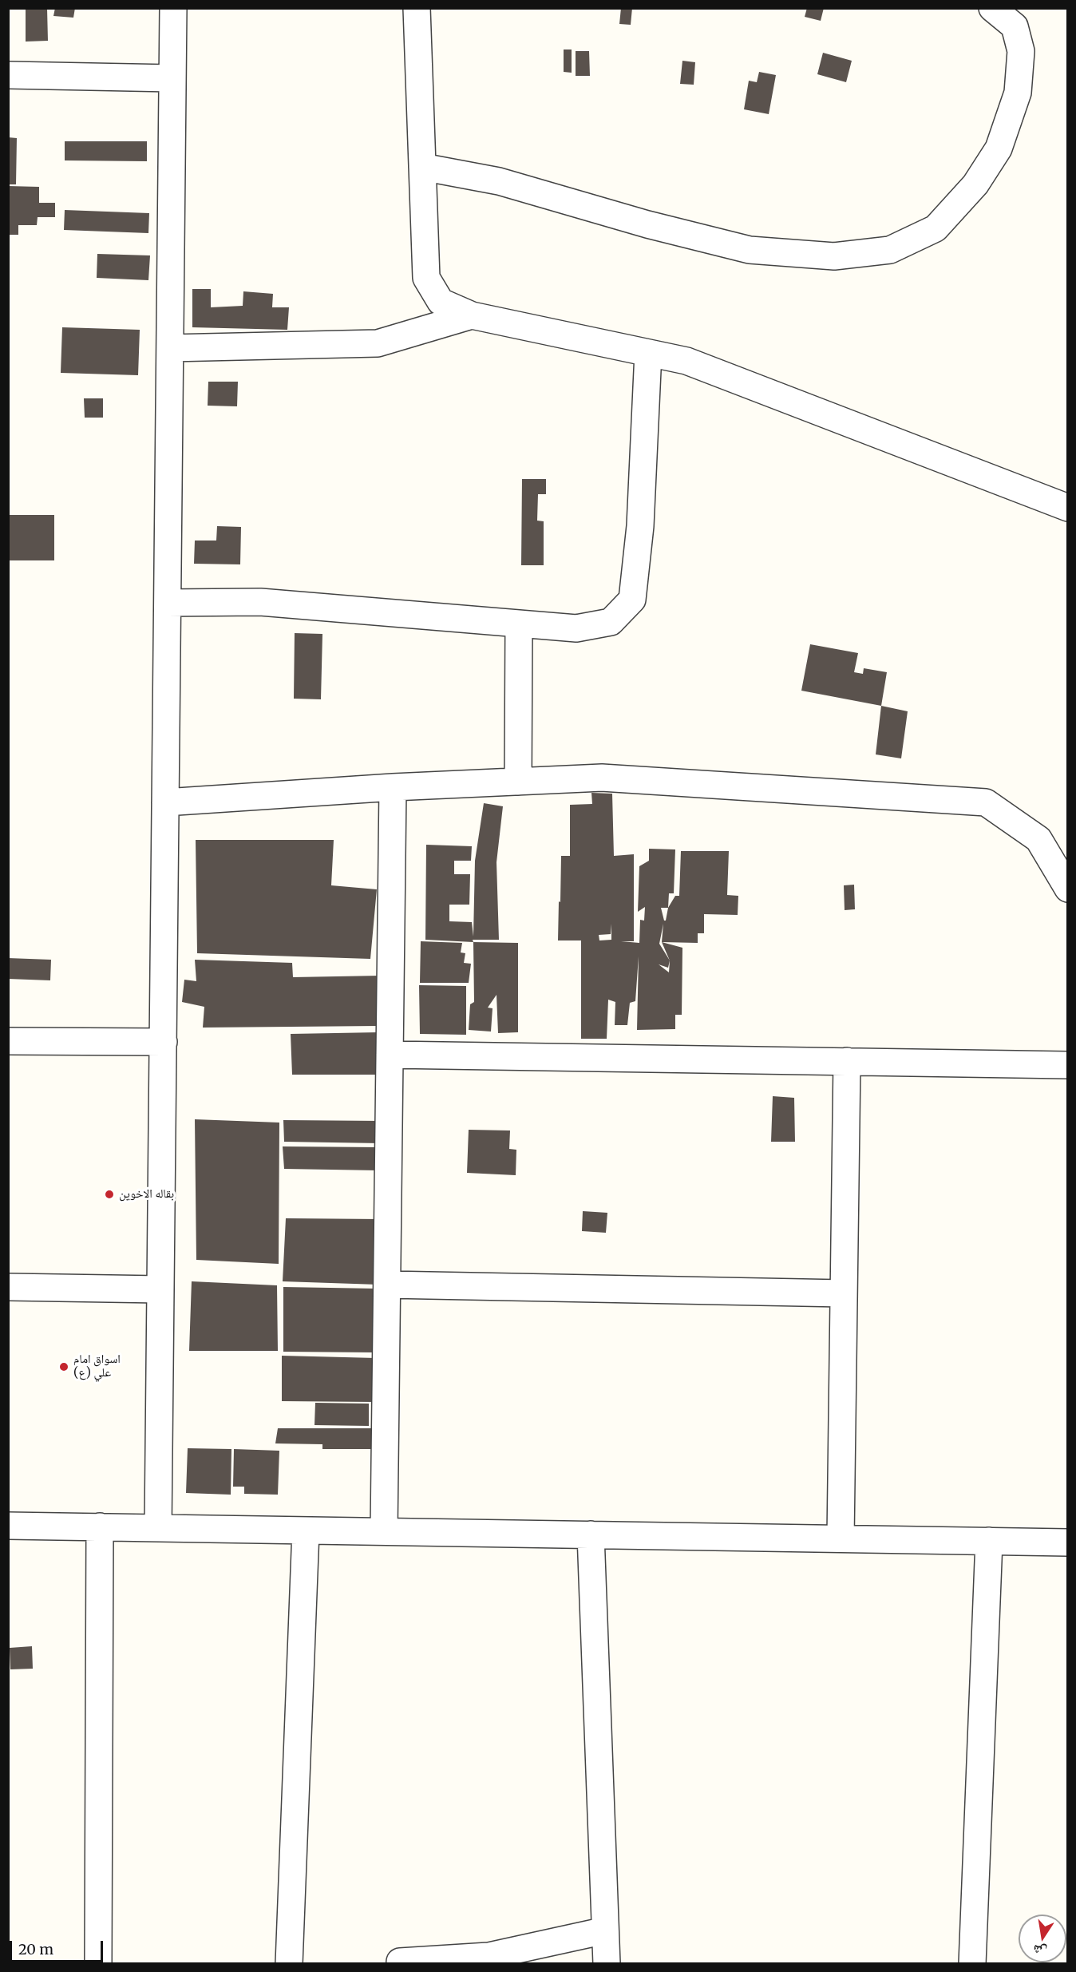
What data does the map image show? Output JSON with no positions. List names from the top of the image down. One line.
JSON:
{"places":["بقاله الاخوين","اسواق امام علي (ع)"],"scale_bar":"20 m","north":"bottom"}
